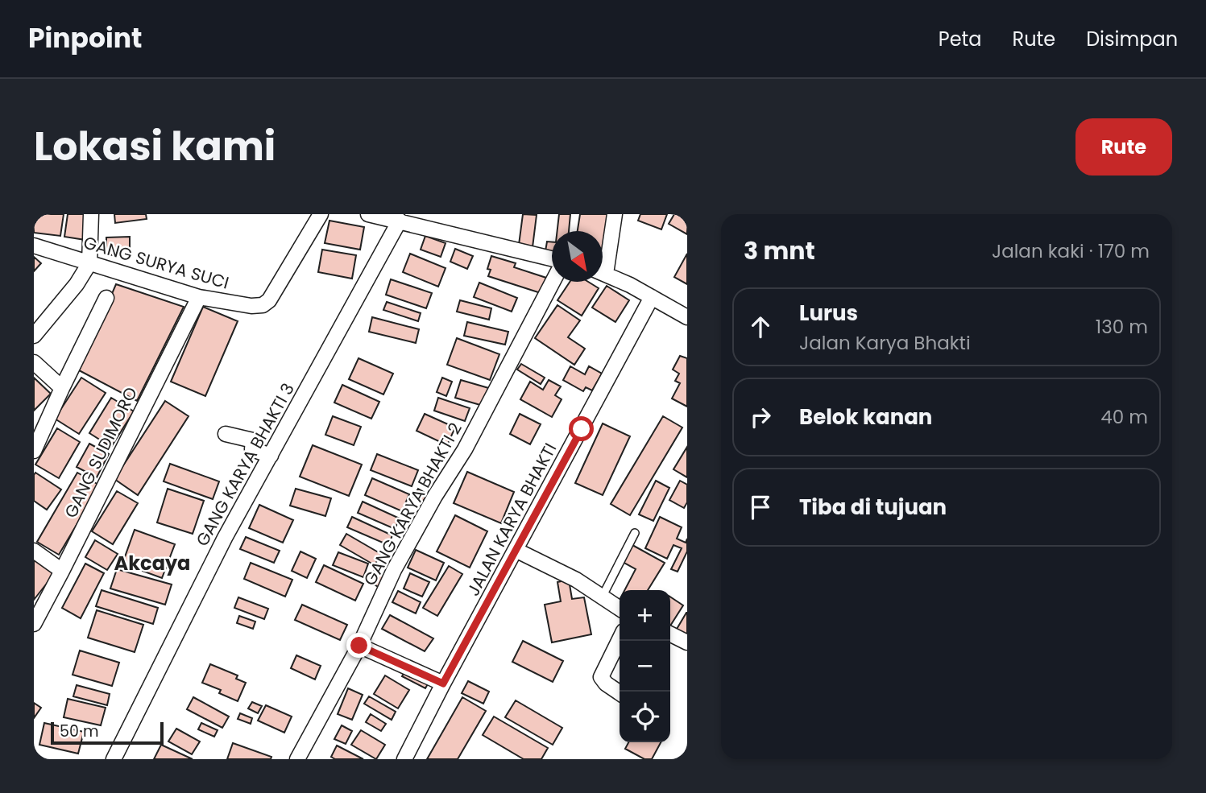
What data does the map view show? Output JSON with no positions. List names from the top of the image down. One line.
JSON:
{"streets":{"street":["GANG SURYA SUCI","GANG SUDIMORO","GANG KARYA BHAKTI 3","GANG KARYA BHAKTI 2","JALAN KARYA BHAKTI"]},"crossings":[["GANG SURYA SUCI","GANG SUDIMORO"]],"districts":["Akcaya"],"scale_bar":"50 m","north":"bottom right","page":{"header":"Pinpoint","nav":["Peta","Rute","Disimpan"],"title":"Lokasi kami","buttons":"Rute","heading":["3 mnt","Jalan kaki · 170 m"],"list":[["Lurus","Jalan Karya Bhakti","130 m"],["Belok kanan","40 m"],"Tiba di tujuan"],"map_buttons":["+","−"],"scale":"50 m"}}
